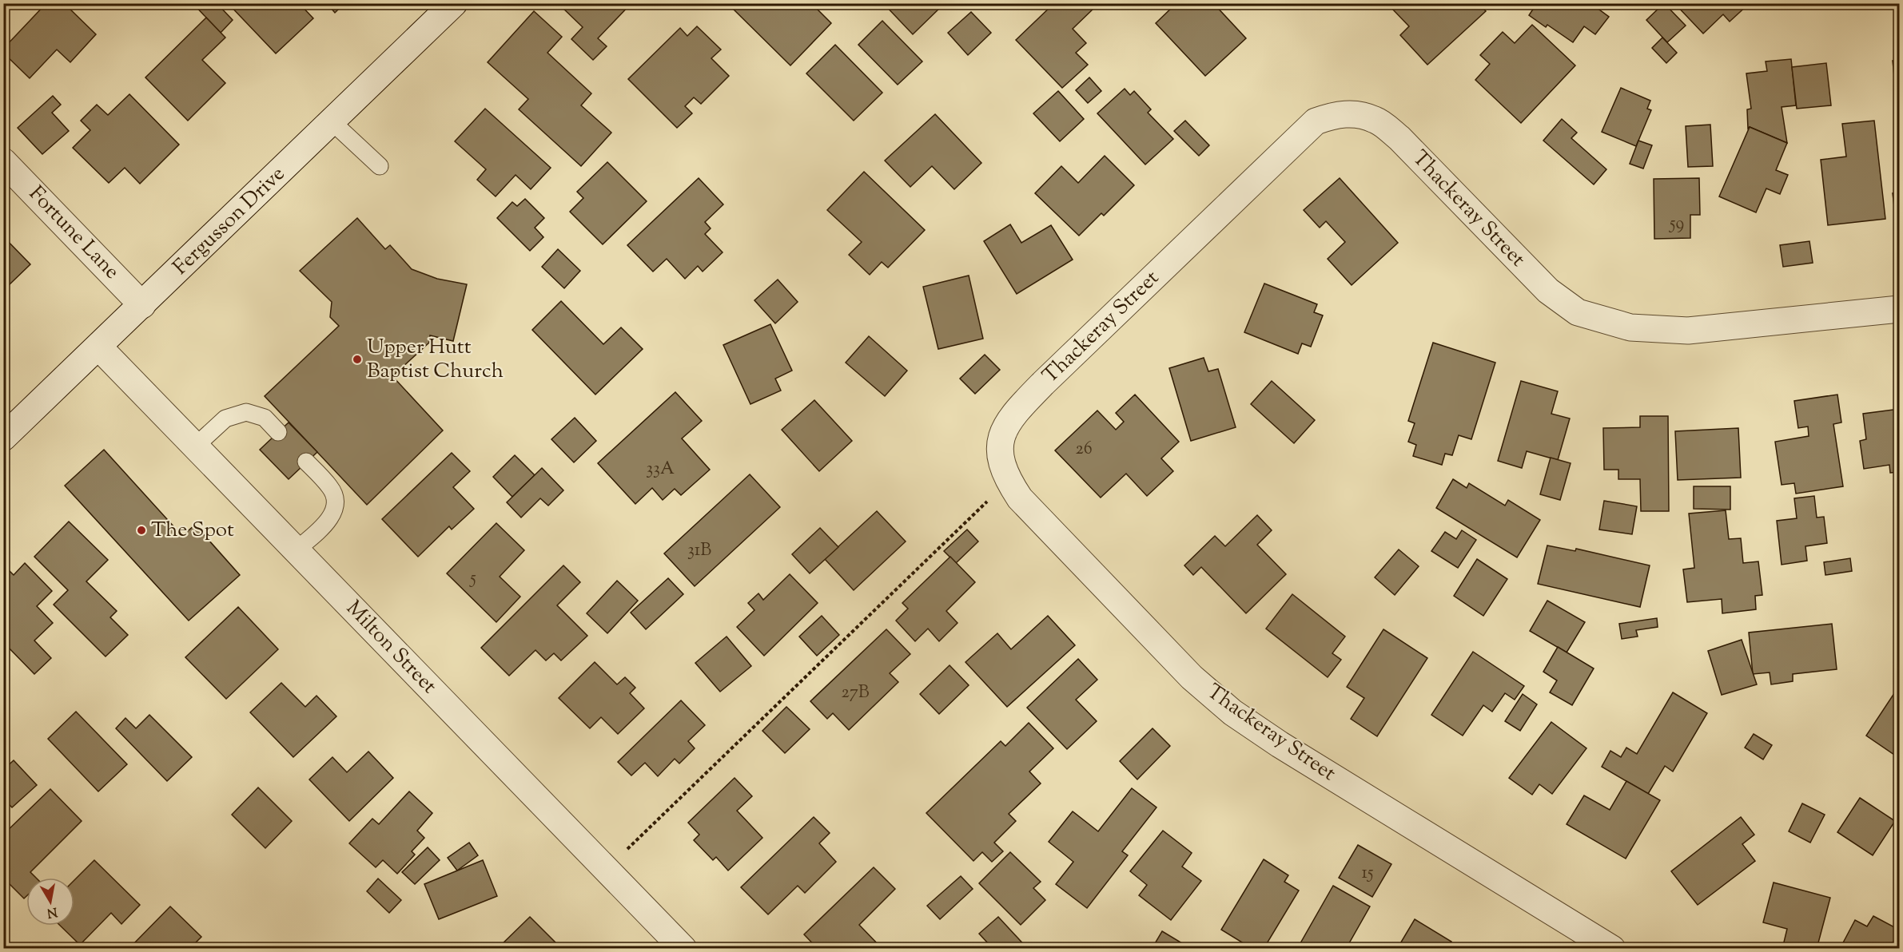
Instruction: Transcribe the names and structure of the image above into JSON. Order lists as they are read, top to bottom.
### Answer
{
  "streets": {
    "street": [
      "Thackeray Street",
      "Fergusson Drive",
      "Fortune Lane",
      "Milton Street"
    ]
  },
  "crossings": [
    ["Fergusson Drive", "Fortune Lane"],
    ["Fergusson Drive", "Milton Street"]
  ],
  "places": ["Upper Hutt Baptist Church", "The Spot"],
  "house_numbers": [
    "59",
    "26",
    "33A",
    "31B",
    "5",
    "27B",
    "15"
  ],
  "north": "bottom"
}
